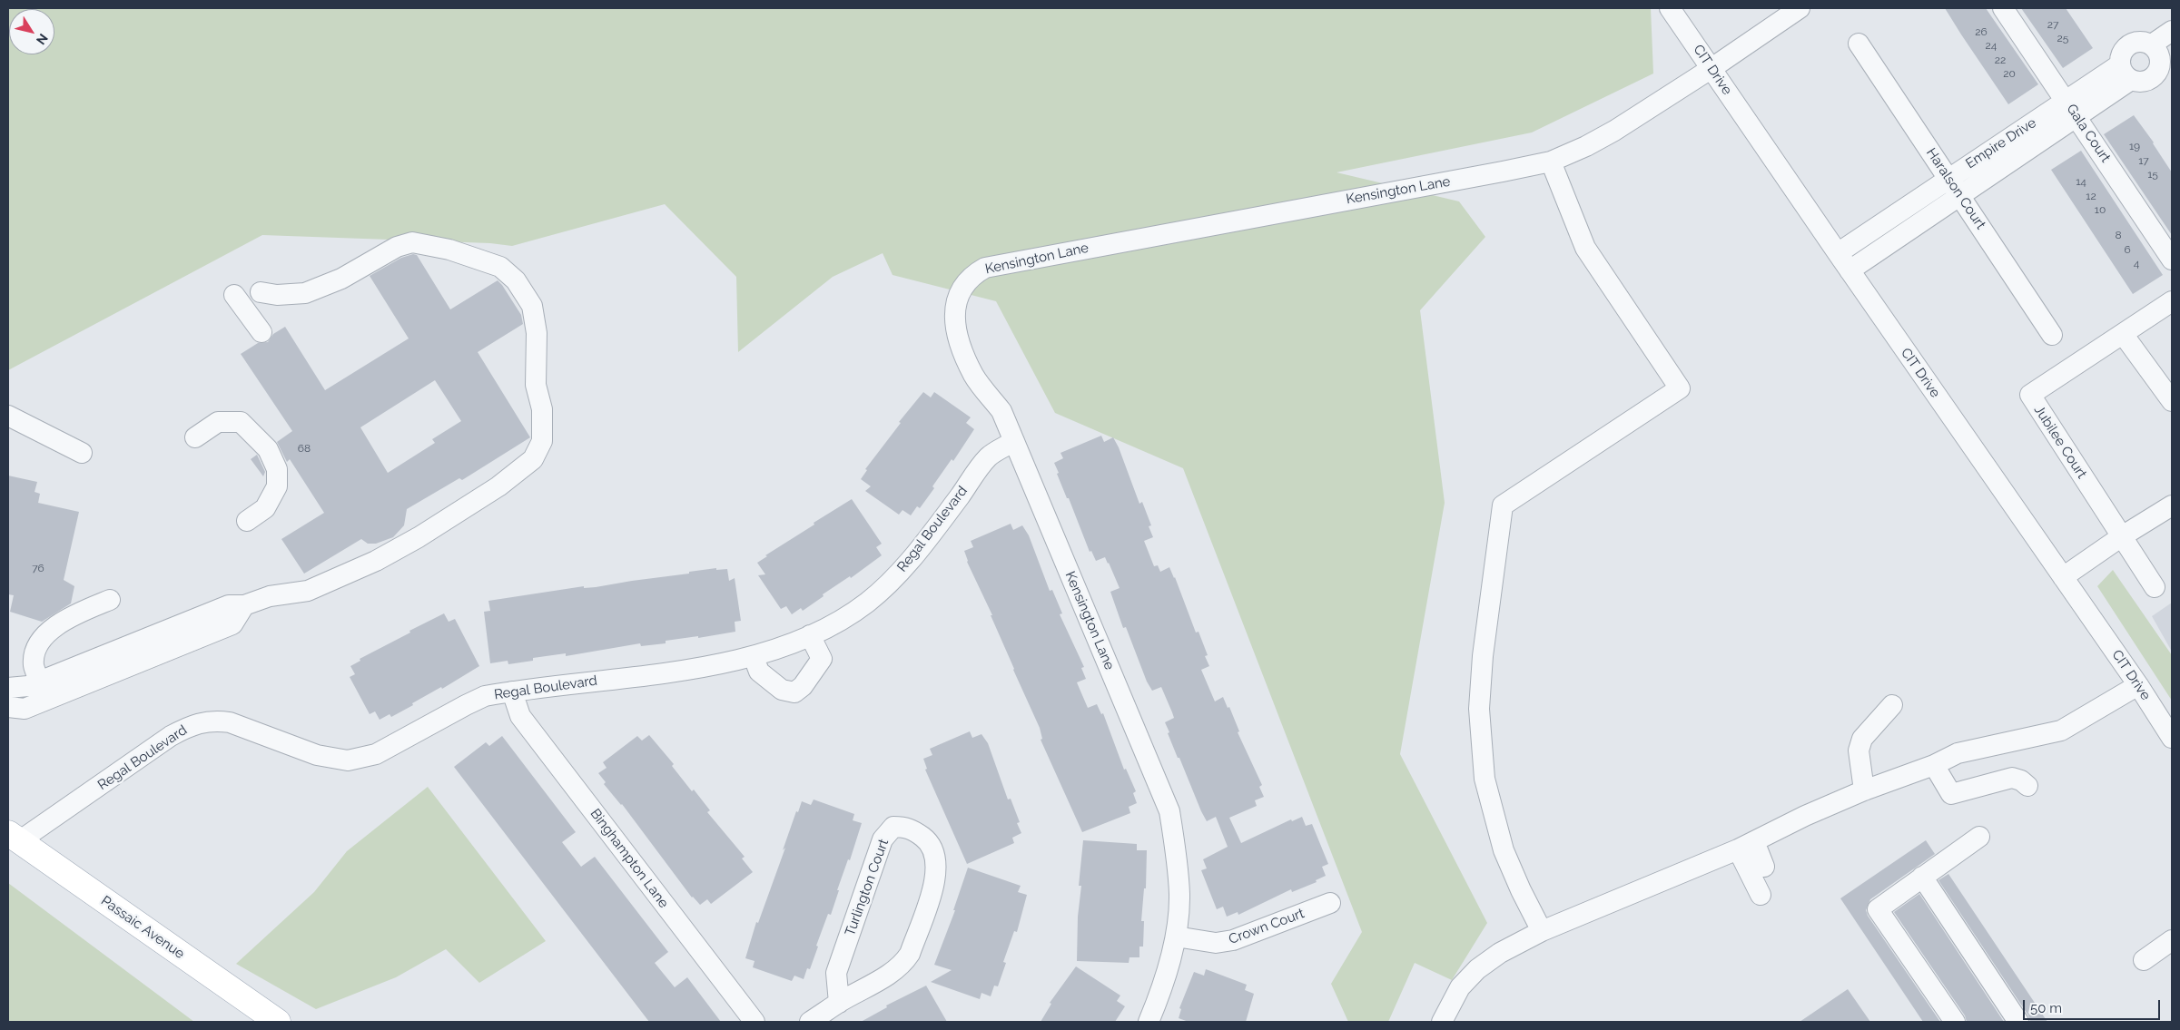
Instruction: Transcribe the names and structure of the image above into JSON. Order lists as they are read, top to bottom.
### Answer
{
  "streets": {
    "main road": ["Passaic Avenue"],
    "street": [
      "CIT Drive",
      "Gala Court",
      "Empire Drive",
      "Haralson Court",
      "Kensington Lane",
      "Jubilee Court",
      "Regal Boulevard",
      "Binghampton Lane",
      "Turlington Court",
      "Crown Court"
    ]
  },
  "crossings": [
    ["CIT Drive", "Empire Drive"],
    ["CIT Drive", "Kensington Lane"],
    ["Gala Court", "Empire Drive"],
    ["Empire Drive", "Haralson Court"],
    ["Kensington Lane", "Regal Boulevard"],
    ["Kensington Lane", "Crown Court"],
    ["Regal Boulevard", "Binghampton Lane"],
    ["Regal Boulevard", "Passaic Avenue"]
  ],
  "house_numbers": [
    "27",
    "26",
    "25",
    "24",
    "22",
    "20",
    "19",
    "17",
    "15",
    "14",
    "12",
    "10",
    "8",
    "6",
    "4",
    "68",
    "76"
  ],
  "scale_bar": "50 m",
  "north": "bottom right"
}
